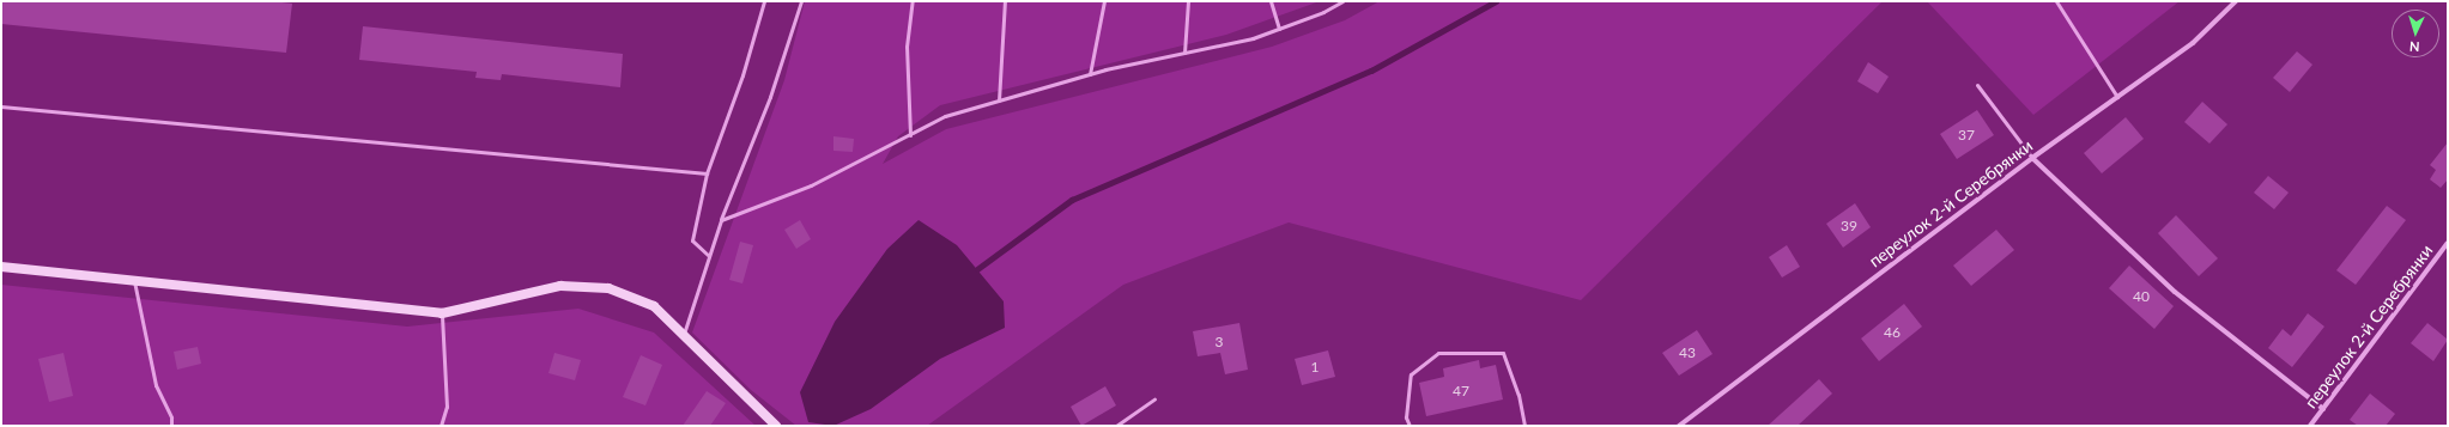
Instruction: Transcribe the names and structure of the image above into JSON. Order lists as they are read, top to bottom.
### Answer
{
  "streets": {
    "street": ["переулок 2-й Серебрянки"]
  },
  "house_numbers": [
    "37",
    "39",
    "40",
    "46",
    "3",
    "43",
    "1",
    "47"
  ],
  "north": "bottom"
}
